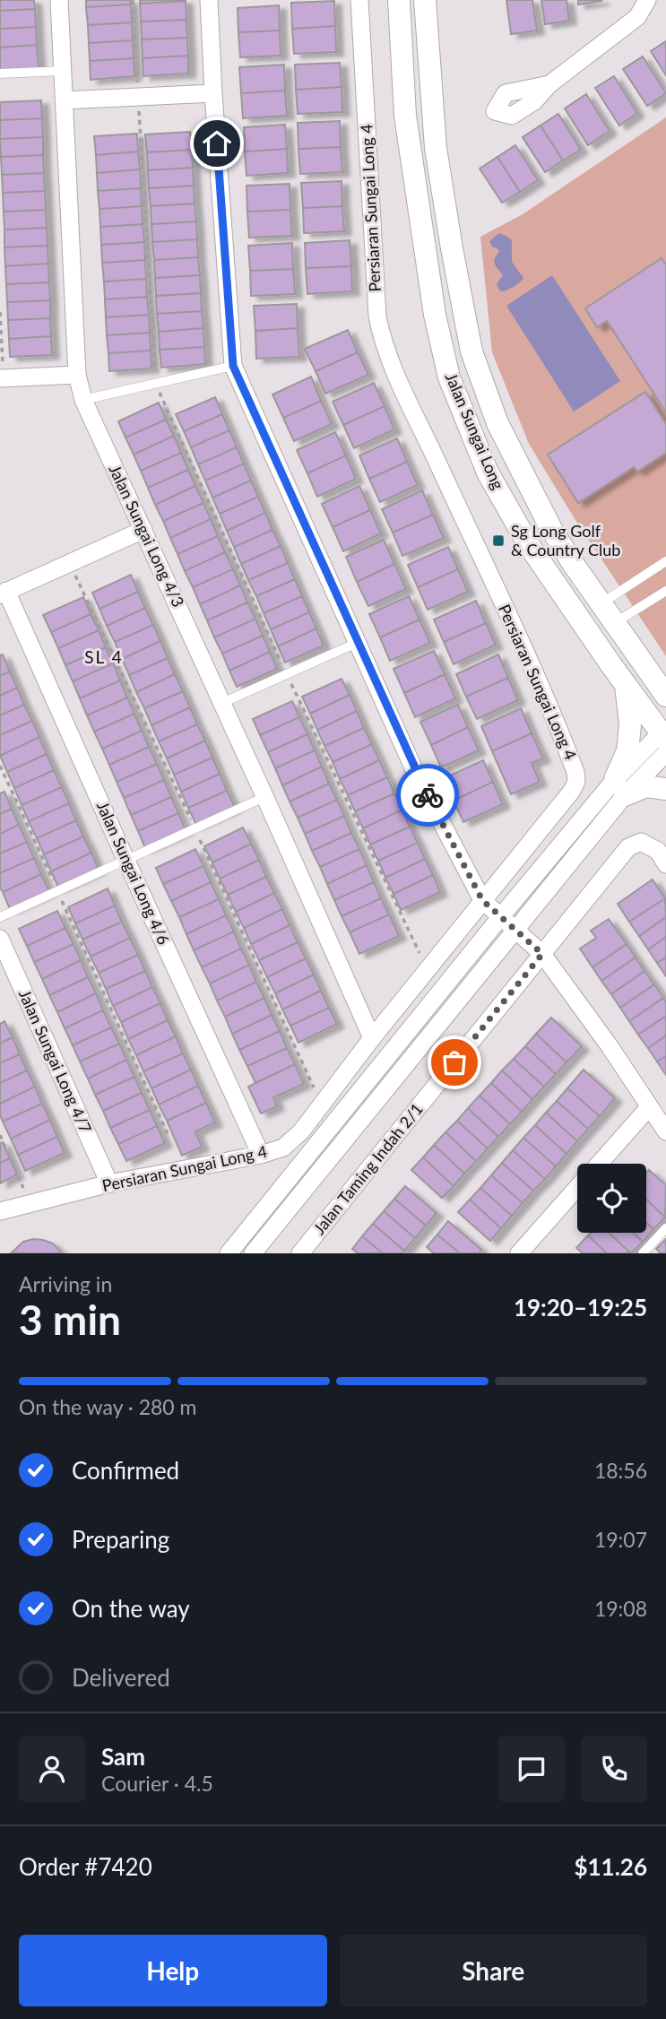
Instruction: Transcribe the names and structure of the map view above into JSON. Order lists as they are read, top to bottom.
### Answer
{
  "streets": {
    "street": [
      "Persiaran Sungai Long 4",
      "Jalan Sungai Long",
      "Jalan Sungai Long 4/3",
      "Jalan Sungai Long 4/6",
      "Jalan Sungai Long 4/7",
      "Jalan Taming Indah 2/1"
    ]
  },
  "crossings": [
    ["Persiaran Sungai Long 4", "Jalan Sungai Long 4/3"],
    ["Persiaran Sungai Long 4", "Jalan Sungai Long 4/6"],
    ["Persiaran Sungai Long 4", "Jalan Sungai Long 4/7"]
  ],
  "districts": ["SL 4"],
  "places": {
    "transit": ["Sg Long Golf & Country Club"]
  },
  "page": {
    "heading": ["3 min", "Arriving in", "19:20–19:25"],
    "panel": [
      "Sam",
      "Courier · 4.5",
      "Order #7420",
      "$11.26"
    ],
    "bar": "On the way · 280 m",
    "list": [
      ["Confirmed", "18:56"],
      ["Preparing", "19:07"],
      ["On the way", "19:08"],
      "Delivered"
    ],
    "buttons": ["Help", "Share"]
  }
}
